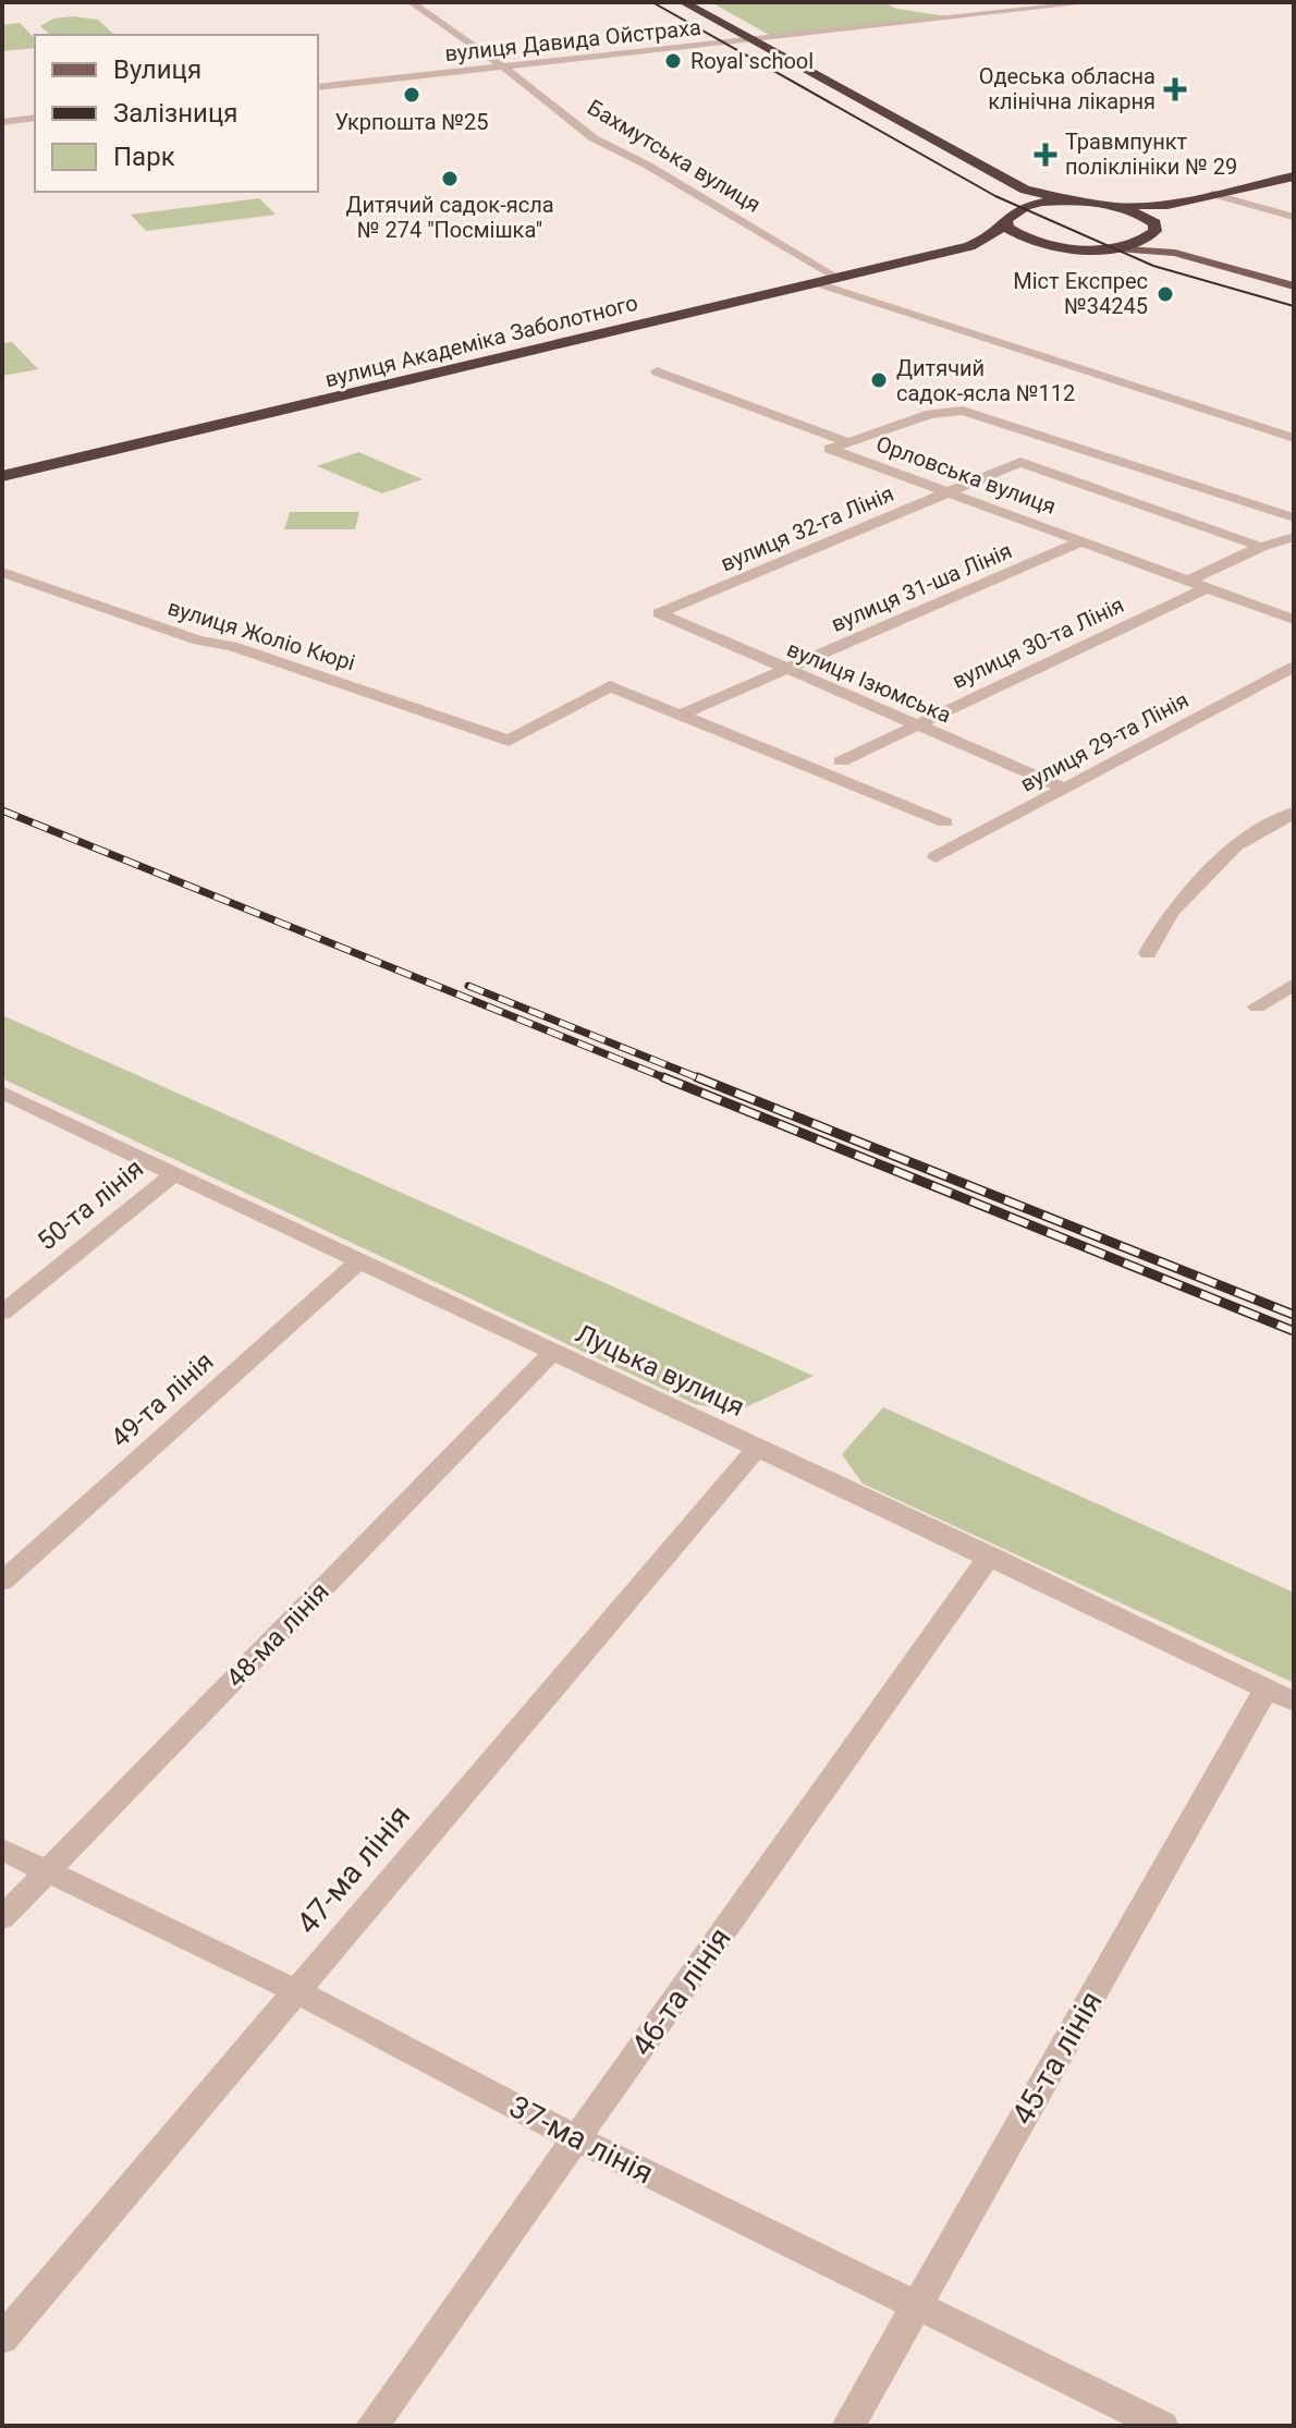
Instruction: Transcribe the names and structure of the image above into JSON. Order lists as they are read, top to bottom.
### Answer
{
  "streets": {
    "highway": ["вулиця Академіка Заболотного"],
    "street": [
      "вулиця Давида Ойстраха",
      "Бахмутська вулиця",
      "Орловська вулиця",
      "вулиця 32-га Лінія",
      "вулиця 31-ша Лінія",
      "вулиця Жоліо Кюрі",
      "вулиця 30-та Лінія",
      "вулиця Ізюмська",
      "вулиця 29-та Лінія",
      "50-та лінія",
      "Луцька вулиця",
      "49-та лінія",
      "48-ма лінія",
      "47-ма лінія",
      "46-та лінія",
      "45-та лінія",
      "37-ма лінія"
    ]
  },
  "crossings": [
    ["вулиця Давида Ойстраха", "Бахмутська вулиця"],
    ["Бахмутська вулиця", "вулиця Академіка Заболотного"],
    ["Орловська вулиця", "вулиця 32-га Лінія"],
    ["Орловська вулиця", "вулиця 31-ша Лінія"],
    ["Орловська вулиця", "вулиця 30-та Лінія"],
    ["вулиця 32-га Лінія", "вулиця Ізюмська"],
    ["вулиця 31-ша Лінія", "вулиця Жоліо Кюрі"],
    ["вулиця 31-ша Лінія", "вулиця Ізюмська"],
    ["вулиця 30-та Лінія", "вулиця Ізюмська"],
    ["вулиця Ізюмська", "вулиця 29-та Лінія"],
    ["50-та лінія", "Луцька вулиця"],
    ["Луцька вулиця", "49-та лінія"],
    ["Луцька вулиця", "48-ма лінія"],
    ["Луцька вулиця", "47-ма лінія"],
    ["Луцька вулиця", "46-та лінія"],
    ["Луцька вулиця", "45-та лінія"],
    ["48-ма лінія", "37-ма лінія"],
    ["47-ма лінія", "37-ма лінія"],
    ["46-та лінія", "37-ма лінія"],
    ["45-та лінія", "37-ма лінія"]
  ],
  "places": {
    "other": [
      "Royal school",
      "Укрпошта №25",
      "Дитячий садок-ясла № 274 \"Посмішка\"",
      "Міст Експрес №34245",
      "Дитячий садок-ясла №112"
    ],
    "health": ["Одеська обласна клінічна лікарня", "Травмпункт поліклініки № 29"]
  },
  "legend": ["Вулиця", "Залізниця", "Парк"]
}
